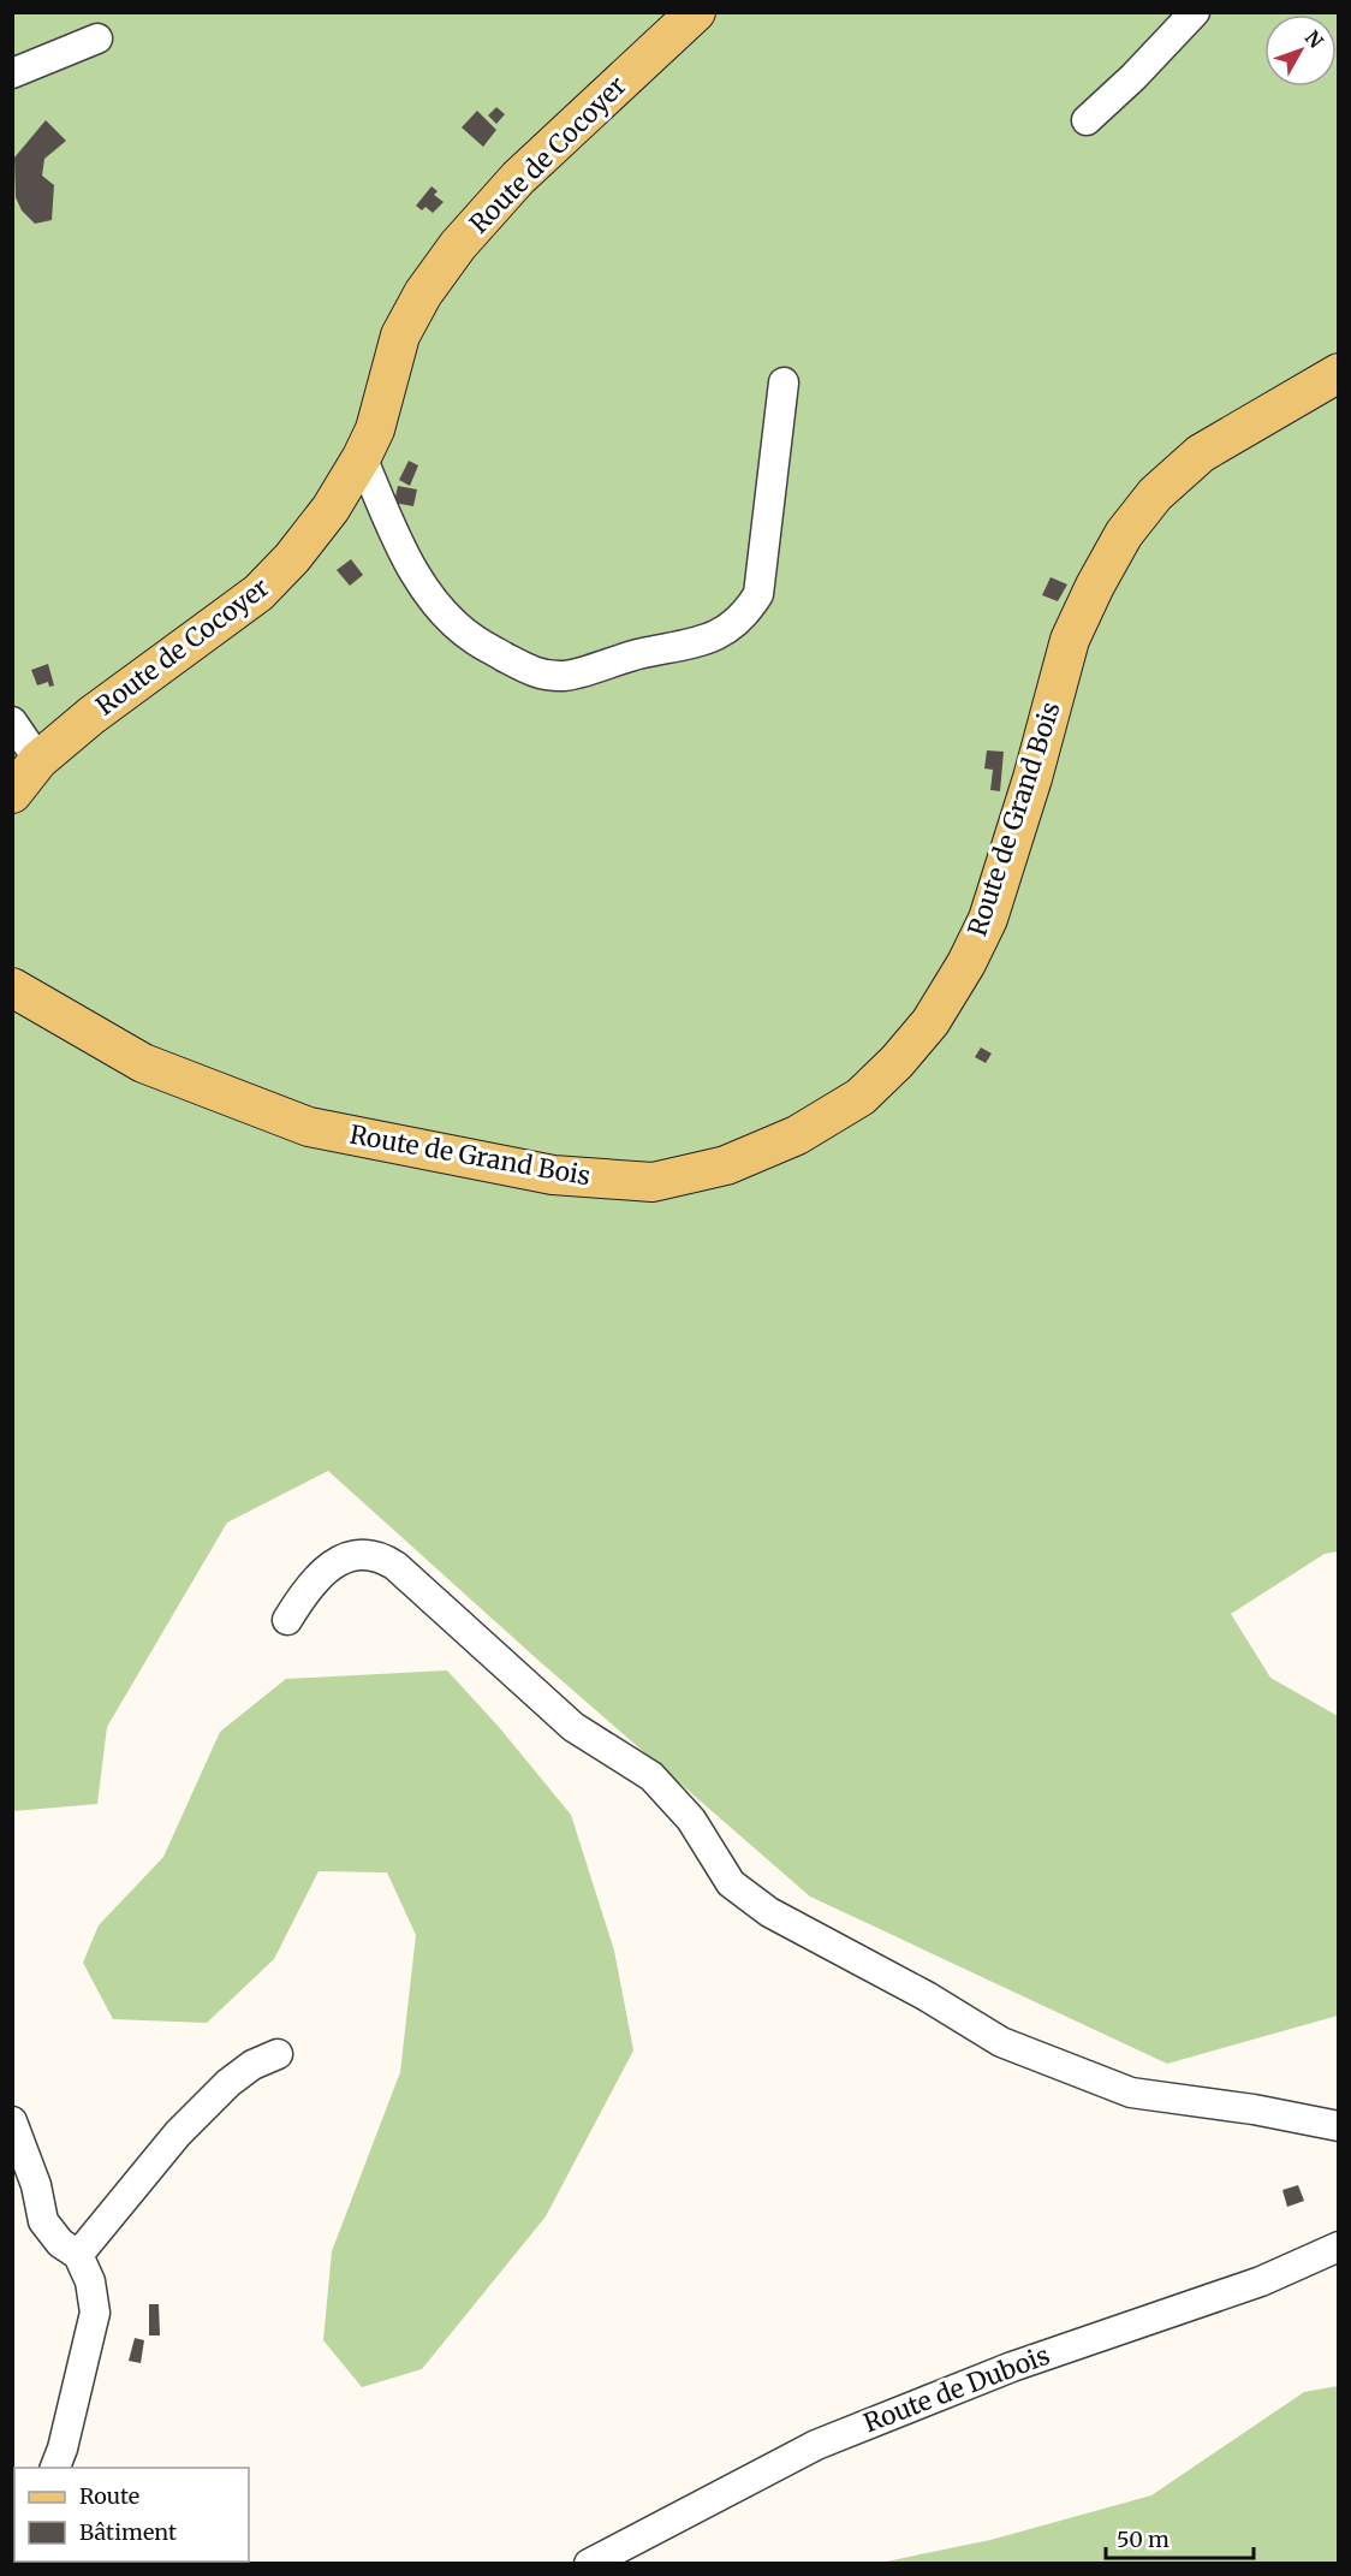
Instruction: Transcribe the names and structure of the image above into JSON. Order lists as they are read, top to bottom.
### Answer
{
  "streets": {
    "main road": ["Route de Cocoyer", "Route de Grand Bois"],
    "street": ["Route de Dubois"]
  },
  "legend": ["Route", "Bâtiment"],
  "scale_bar": "50 m",
  "north": "top right"
}
